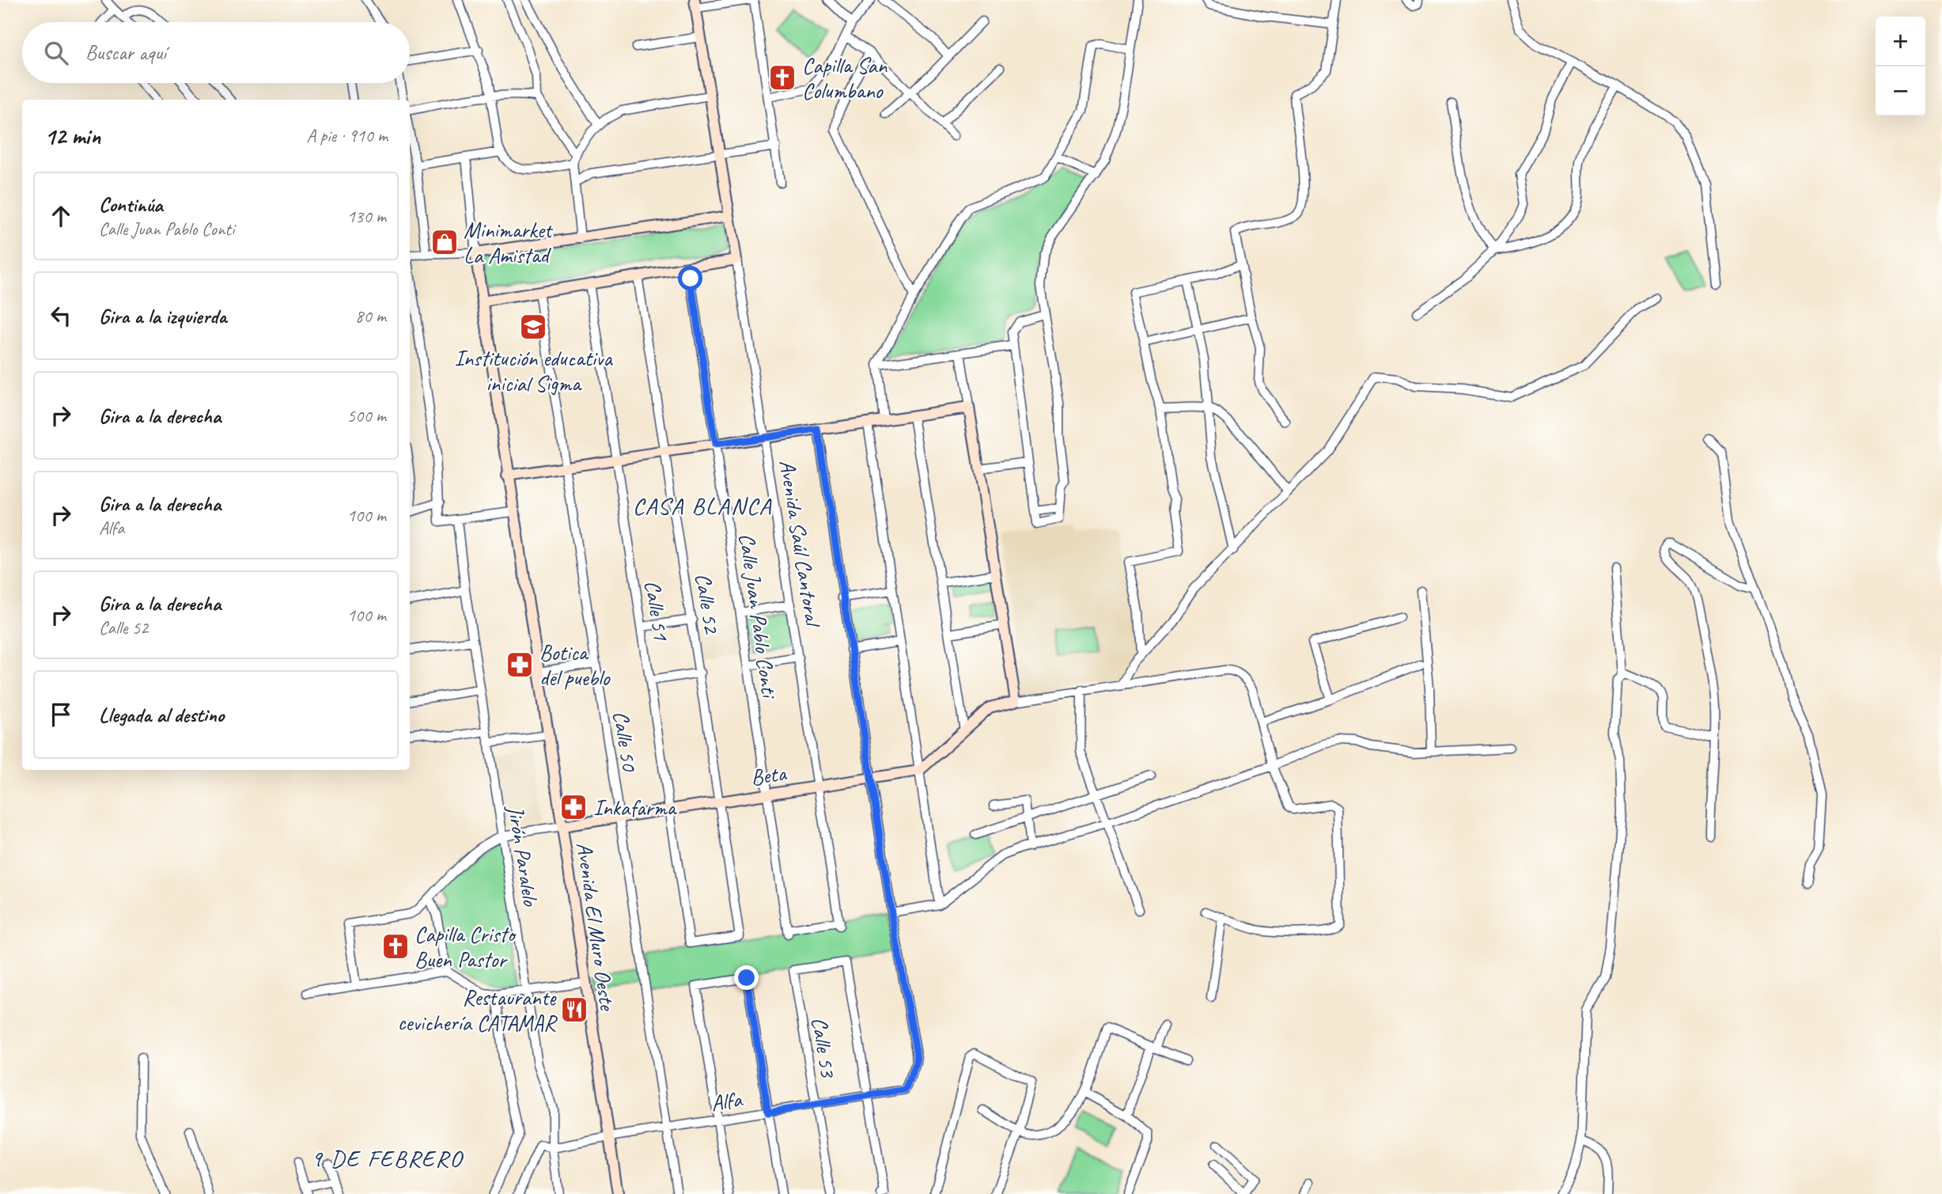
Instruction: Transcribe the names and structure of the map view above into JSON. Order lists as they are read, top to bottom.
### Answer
{
  "streets": {
    "street": [
      "Avenida Saúl Cantoral",
      "Calle 52",
      "Calle 51",
      "Calle Juan Pablo Conti",
      "Calle 50",
      "Beta",
      "Jirón Paralelo",
      "Avenida El Muro Oeste",
      "Calle 53",
      "Alfa"
    ]
  },
  "crossings": [
    ["Avenida Saúl Cantoral", "Calle Juan Pablo Conti"],
    ["Avenida Saúl Cantoral", "Beta"],
    ["Calle 52", "Calle 51"],
    ["Calle 52", "Beta"],
    ["Calle 51", "Beta"],
    ["Calle Juan Pablo Conti", "Beta"],
    ["Calle 50", "Beta"],
    ["Calle 50", "Alfa"],
    ["Beta", "Jirón Paralelo"],
    ["Beta", "Avenida El Muro Oeste"],
    ["Jirón Paralelo", "Alfa"],
    ["Avenida El Muro Oeste", "Alfa"],
    ["Calle 53", "Alfa"]
  ],
  "districts": ["CASA BLANCA", "9 DE FEBRERO"],
  "places": {
    "church": ["Capilla San Columbano", "Capilla Cristo Buen Pastor"],
    "shop": ["Minimarket La Amistad"],
    "school or university": ["Institución educativa inicial Sigma"],
    "pharmacy": ["Botica del pueblo", "Inkafarma"],
    "restaurant": ["Restaurante cevichería CATAMAR"]
  },
  "page": {
    "map_buttons": ["+", "−"],
    "search": "Buscar aquí",
    "heading": ["12 min", "A pie · 910 m"],
    "list": [
      ["Continúa", "Calle Juan Pablo Conti", "130 m"],
      ["Gira a la izquierda", "80 m"],
      ["Gira a la derecha", "500 m"],
      ["Gira a la derecha", "Alfa", "100 m"],
      ["Gira a la derecha", "Calle 52", "100 m"],
      "Llegada al destino"
    ]
  }
}
